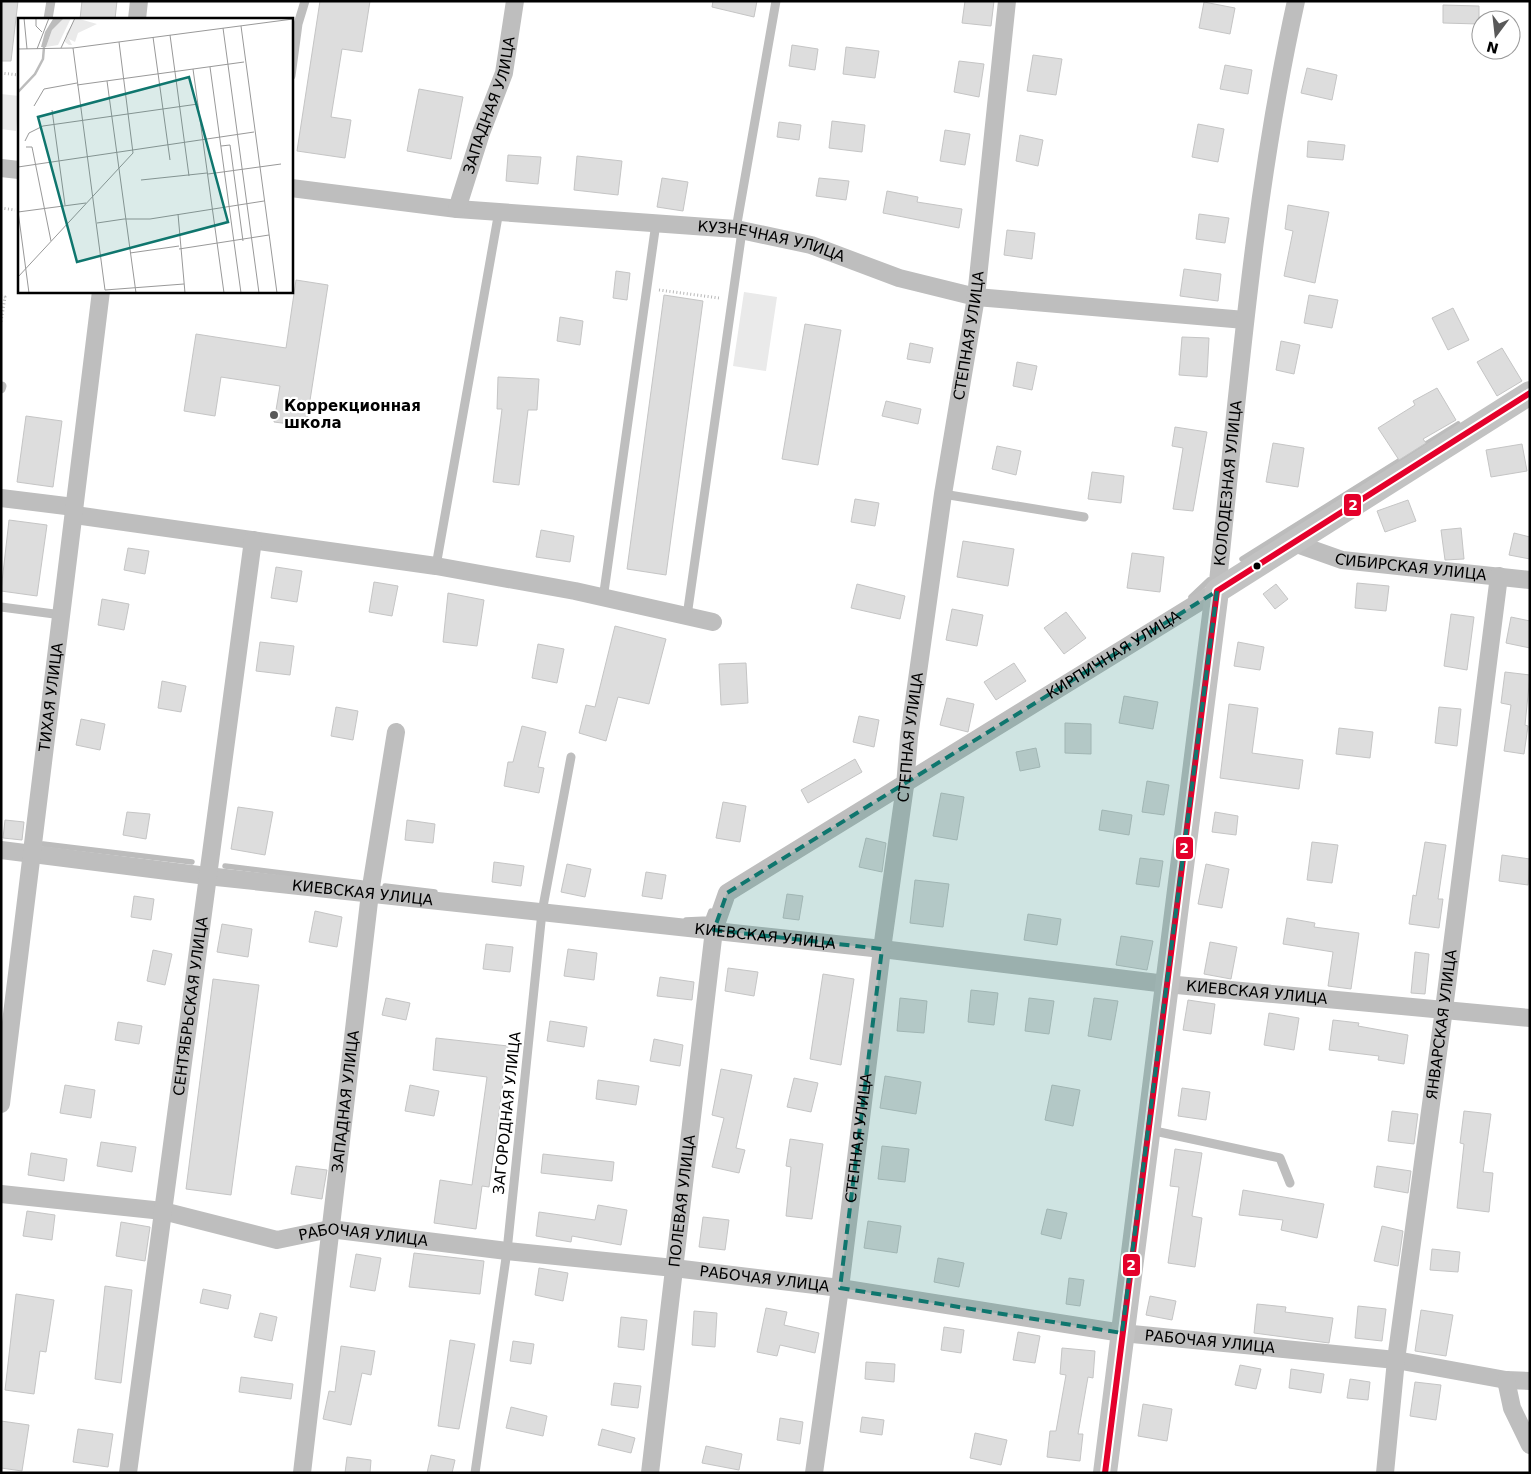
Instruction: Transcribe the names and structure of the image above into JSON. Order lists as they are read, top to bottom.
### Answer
{
  "streets": {
    "street": [
      "ЗАПАДНАЯ УЛИЦА",
      "КУЗНЕЧНАЯ УЛИЦА",
      "СТЕПНАЯ УЛИЦА",
      "КОЛОДЕЗНАЯ УЛИЦА",
      "СИБИРСКАЯ УЛИЦА",
      "КИРПИЧНАЯ УЛИЦА",
      "ТИХАЯ УЛИЦА",
      "КИЕВСКАЯ УЛИЦА",
      "СЕНТЯБРЬСКАЯ УЛИЦА",
      "ЯНВАРСКАЯ УЛИЦА",
      "ПОЛЕВАЯ УЛИЦА",
      "РАБОЧАЯ УЛИЦА"
    ],
    "lane": ["ЗАГОРОДНАЯ УЛИЦА"]
  },
  "crossings": [
    ["ЗАПАДНАЯ УЛИЦА", "КУЗНЕЧНАЯ УЛИЦА"],
    ["ЗАПАДНАЯ УЛИЦА", "КИЕВСКАЯ УЛИЦА"],
    ["ЗАПАДНАЯ УЛИЦА", "РАБОЧАЯ УЛИЦА"],
    ["КУЗНЕЧНАЯ УЛИЦА", "СТЕПНАЯ УЛИЦА"],
    ["КУЗНЕЧНАЯ УЛИЦА", "КОЛОДЕЗНАЯ УЛИЦА"],
    ["СТЕПНАЯ УЛИЦА", "КИРПИЧНАЯ УЛИЦА"],
    ["СТЕПНАЯ УЛИЦА", "КИЕВСКАЯ УЛИЦА"],
    ["СТЕПНАЯ УЛИЦА", "РАБОЧАЯ УЛИЦА"],
    ["КОЛОДЕЗНАЯ УЛИЦА", "КИРПИЧНАЯ УЛИЦА"],
    ["КОЛОДЕЗНАЯ УЛИЦА", "КИЕВСКАЯ УЛИЦА"],
    ["КОЛОДЕЗНАЯ УЛИЦА", "РАБОЧАЯ УЛИЦА"],
    ["СИБИРСКАЯ УЛИЦА", "КИРПИЧНАЯ УЛИЦА"],
    ["СИБИРСКАЯ УЛИЦА", "ЯНВАРСКАЯ УЛИЦА"],
    ["КИРПИЧНАЯ УЛИЦА", "КИЕВСКАЯ УЛИЦА"],
    ["КИРПИЧНАЯ УЛИЦА", "ПОЛЕВАЯ УЛИЦА"],
    ["ТИХАЯ УЛИЦА", "КИЕВСКАЯ УЛИЦА"],
    ["КИЕВСКАЯ УЛИЦА", "СЕНТЯБРЬСКАЯ УЛИЦА"],
    ["КИЕВСКАЯ УЛИЦА", "ЯНВАРСКАЯ УЛИЦА"],
    ["КИЕВСКАЯ УЛИЦА", "ЗАГОРОДНАЯ УЛИЦА"],
    ["КИЕВСКАЯ УЛИЦА", "ПОЛЕВАЯ УЛИЦА"],
    ["СЕНТЯБРЬСКАЯ УЛИЦА", "РАБОЧАЯ УЛИЦА"],
    ["ЯНВАРСКАЯ УЛИЦА", "РАБОЧАЯ УЛИЦА"],
    ["ЗАГОРОДНАЯ УЛИЦА", "РАБОЧАЯ УЛИЦА"],
    ["ПОЛЕВАЯ УЛИЦА", "РАБОЧАЯ УЛИЦА"]
  ],
  "places": ["Коррекционная школа"],
  "lines": ["transit line 2"],
  "north": "bottom"
}
